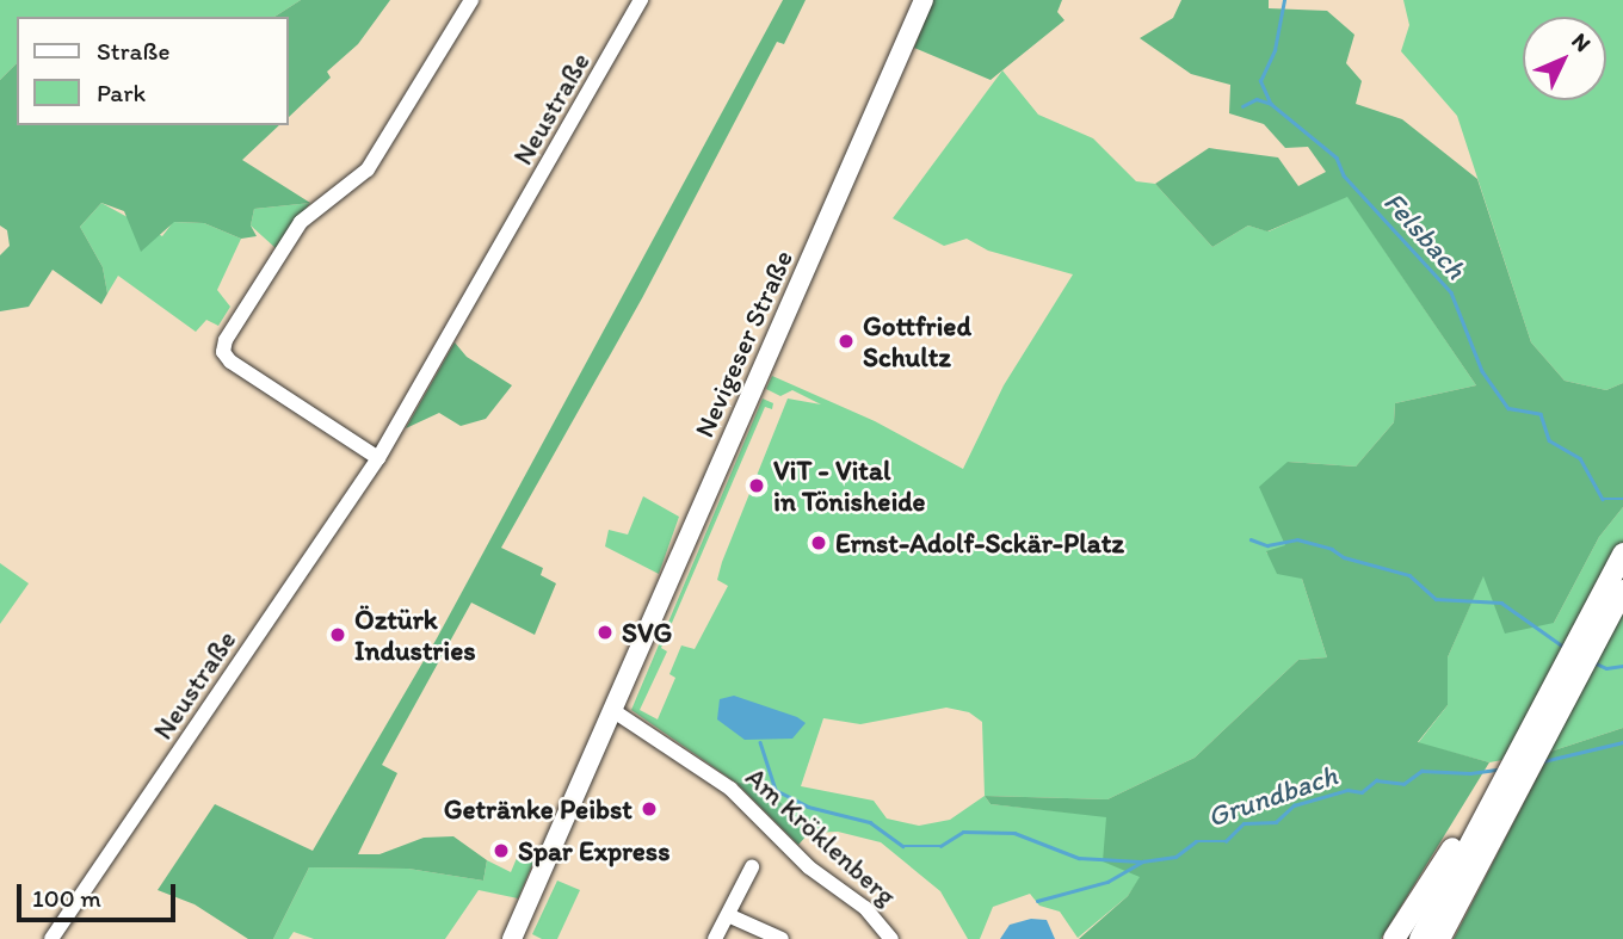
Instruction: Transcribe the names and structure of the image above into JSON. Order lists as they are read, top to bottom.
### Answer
{
  "streets": {
    "main road": ["Nevigeser Straße"],
    "street": ["Neustraße", "Am Kröklenberg"]
  },
  "crossings": [
    ["Nevigeser Straße", "Am Kröklenberg"]
  ],
  "water": ["Felsbach", "Grundbach"],
  "places": [
    "Gottfried Schultz",
    "ViT - Vital in Tönisheide",
    "Ernst-Adolf-Sckär-Platz",
    "SVG",
    "Öztürk Industries",
    "Getränke Peibst",
    "Spar Express"
  ],
  "legend": ["Straße", "Park"],
  "scale_bar": "100 m",
  "north": "top right"
}
